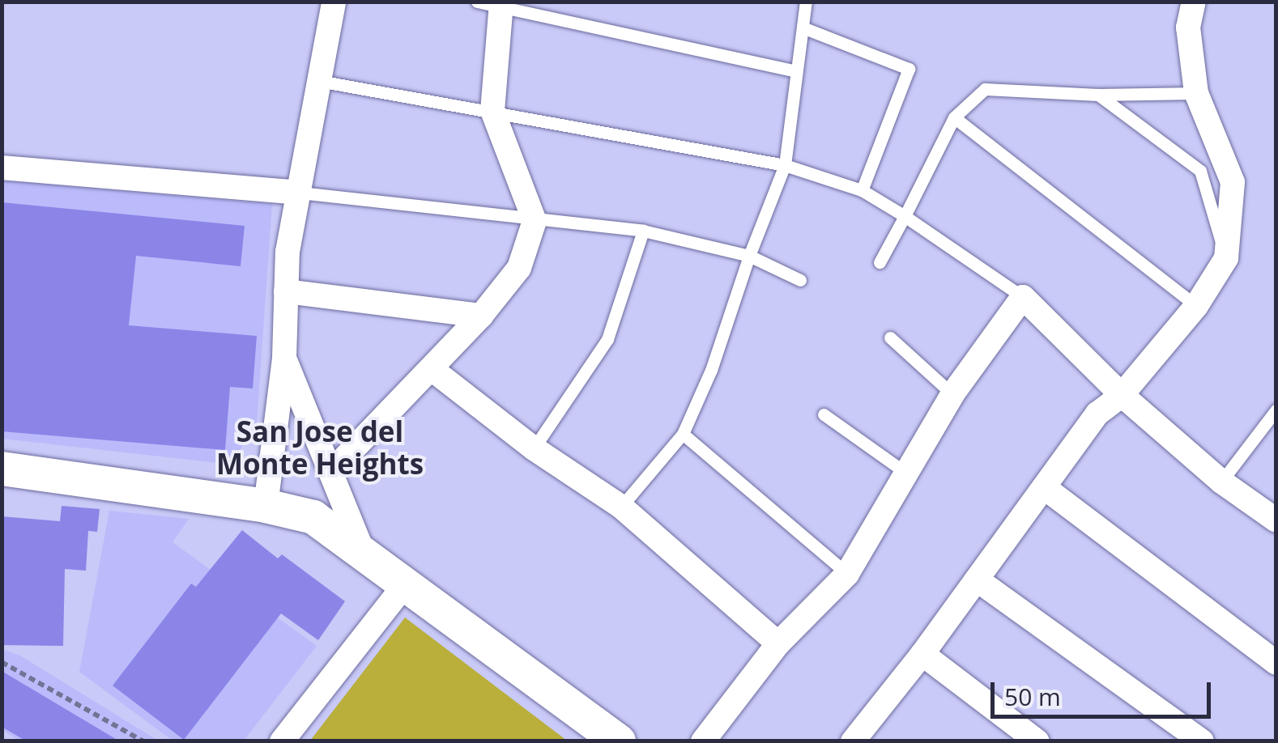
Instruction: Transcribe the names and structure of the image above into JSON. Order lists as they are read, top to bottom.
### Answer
{
  "districts": ["San Jose del Monte Heights"],
  "scale_bar": "50 m"
}
